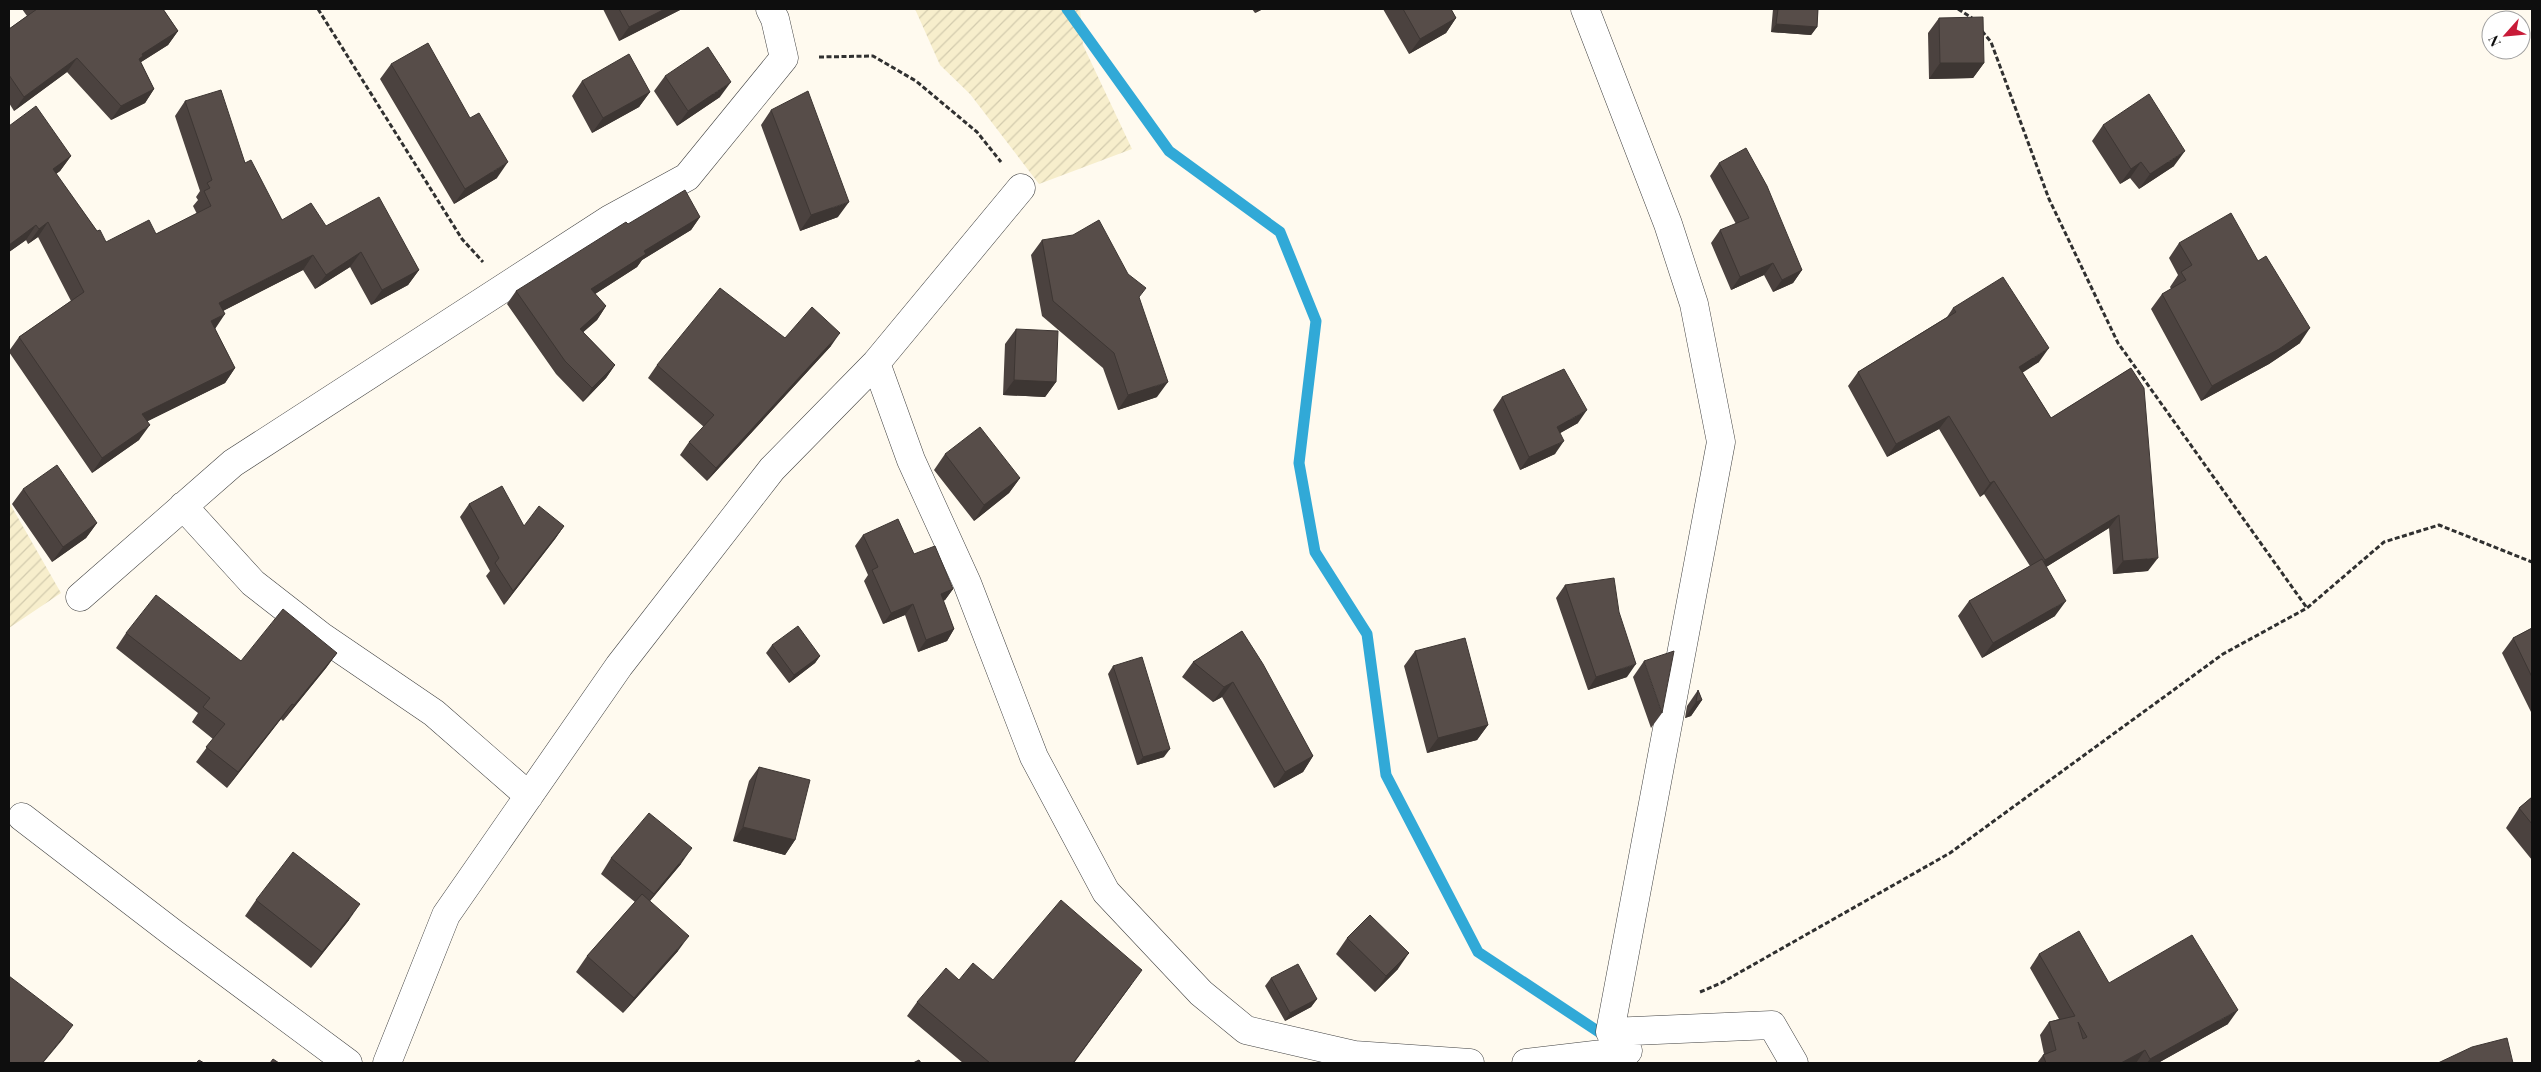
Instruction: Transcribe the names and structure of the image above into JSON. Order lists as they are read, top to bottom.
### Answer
{
  "north": "bottom left"
}
